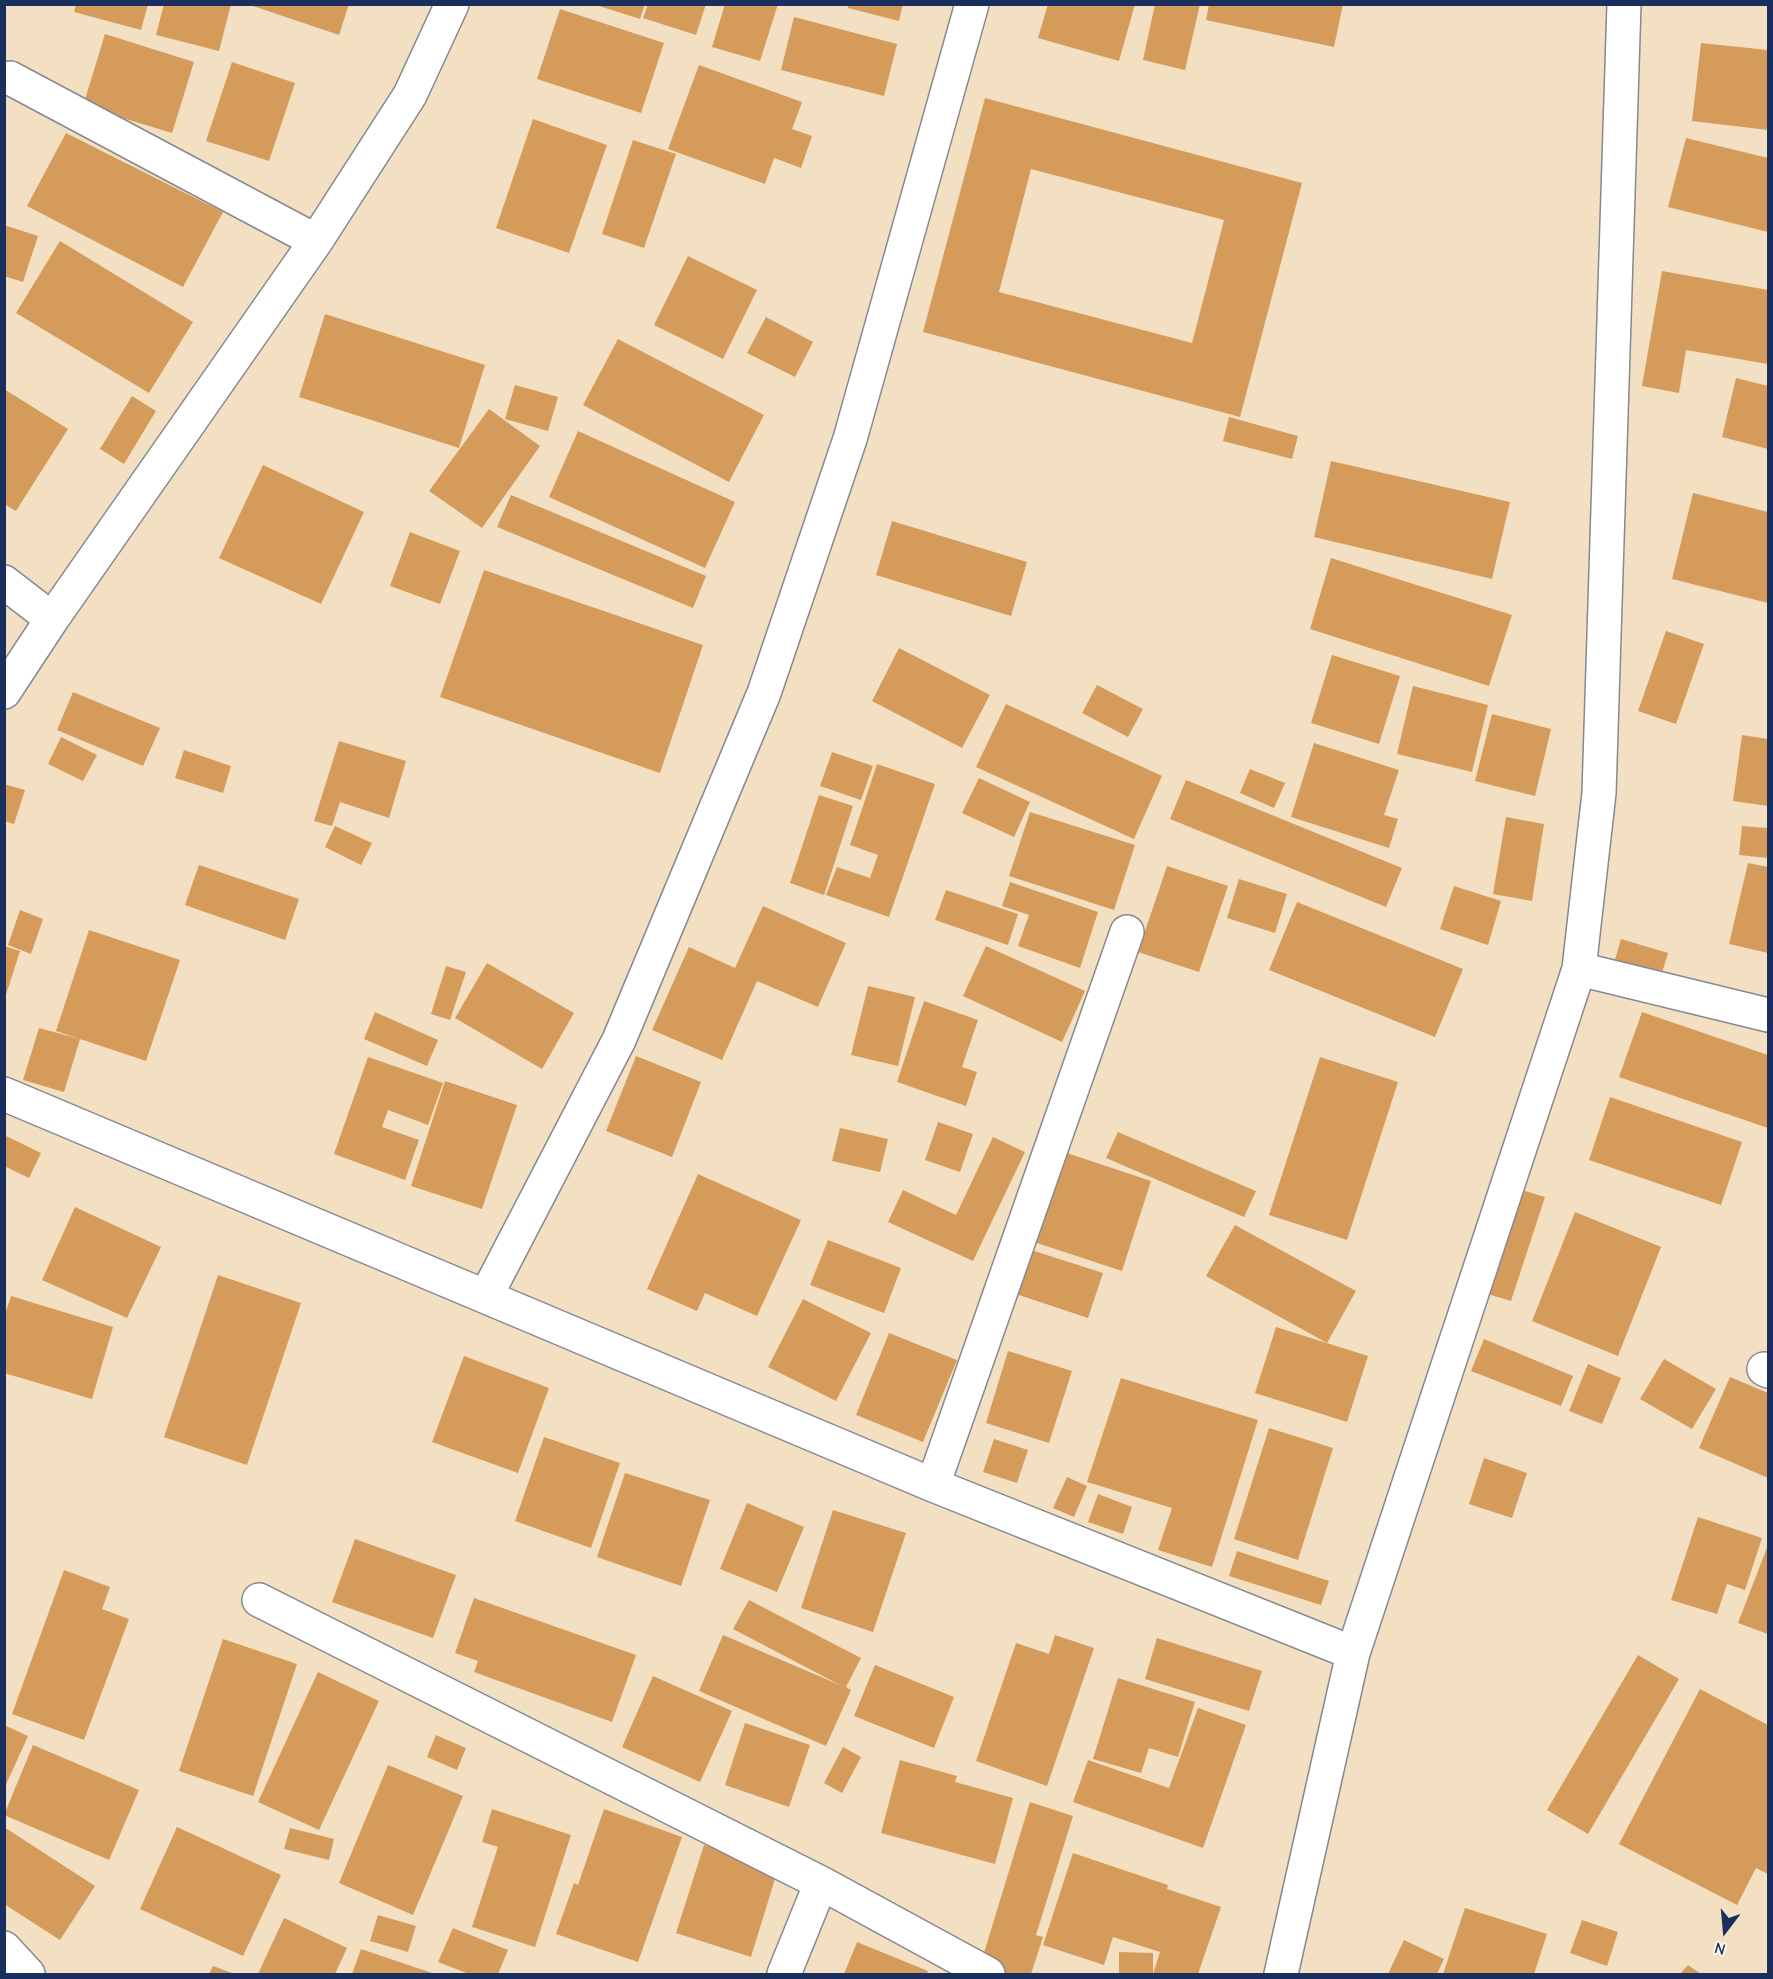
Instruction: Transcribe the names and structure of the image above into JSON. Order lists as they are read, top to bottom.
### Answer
{
  "north": "bottom"
}
